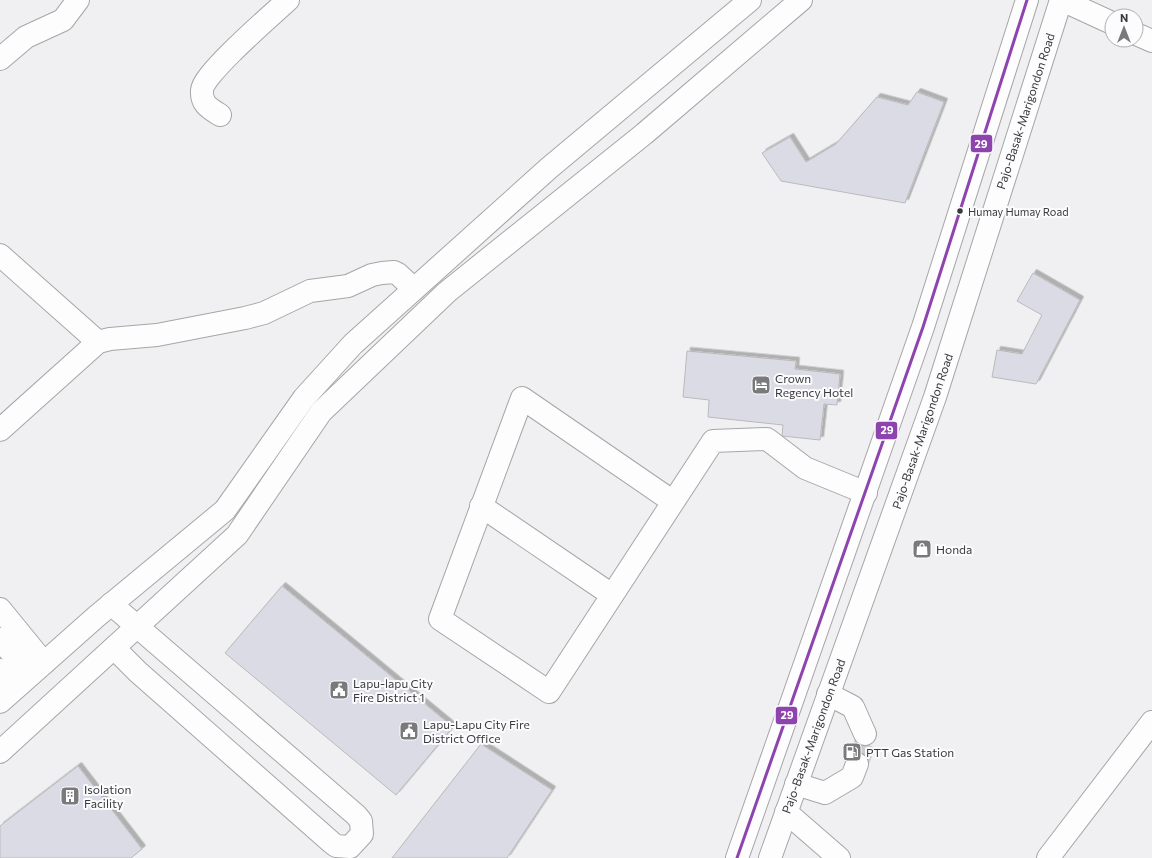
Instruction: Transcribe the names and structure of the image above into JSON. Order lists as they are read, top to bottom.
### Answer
{
  "streets": {
    "street": ["Pajo-Basak-Marigondon Road"]
  },
  "places": {
    "other": ["Humay Humay Road"],
    "hotel": ["Crown Regency Hotel"],
    "shop": ["Honda"],
    "public building": ["Lapu-lapu City Fire District 1", "Lapu-Lapu City Fire District Office"],
    "fuel station": ["PTT Gas Station"],
    "building": ["Isolation Facility"]
  },
  "lines": ["transit line 29"],
  "north": "top"
}
